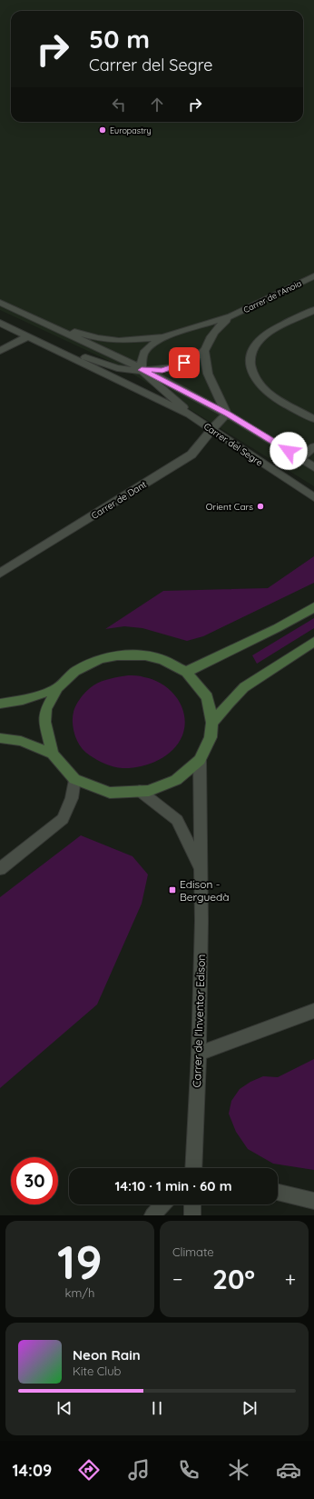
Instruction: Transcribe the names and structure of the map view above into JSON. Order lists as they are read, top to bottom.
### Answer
{
  "streets": {
    "street": [
      "Carrer de l'Anoia",
      "Carrer del Segre",
      "Carrer de Dant",
      "Carrer de l'Inventor Edison"
    ]
  },
  "crossings": [
    ["Carrer de l'Anoia", "Carrer del Segre"],
    ["Carrer del Segre", "Carrer de Dant"]
  ],
  "places": {
    "other": ["Europastry", "Orient Cars"],
    "transit": ["Edison - Berguedà"]
  },
  "page": {
    "turn": ["50 m", "Carrer del Segre"],
    "limit": "30",
    "trip": "14:10 · 1 min · 60 m",
    "tile": [
      ["19", "km/h"],
      "Climate"
    ],
    "heat": ["−", "20°", "+"],
    "song": ["Neon Rain", "Kite Club"],
    "tabs": "14:09"
  }
}
